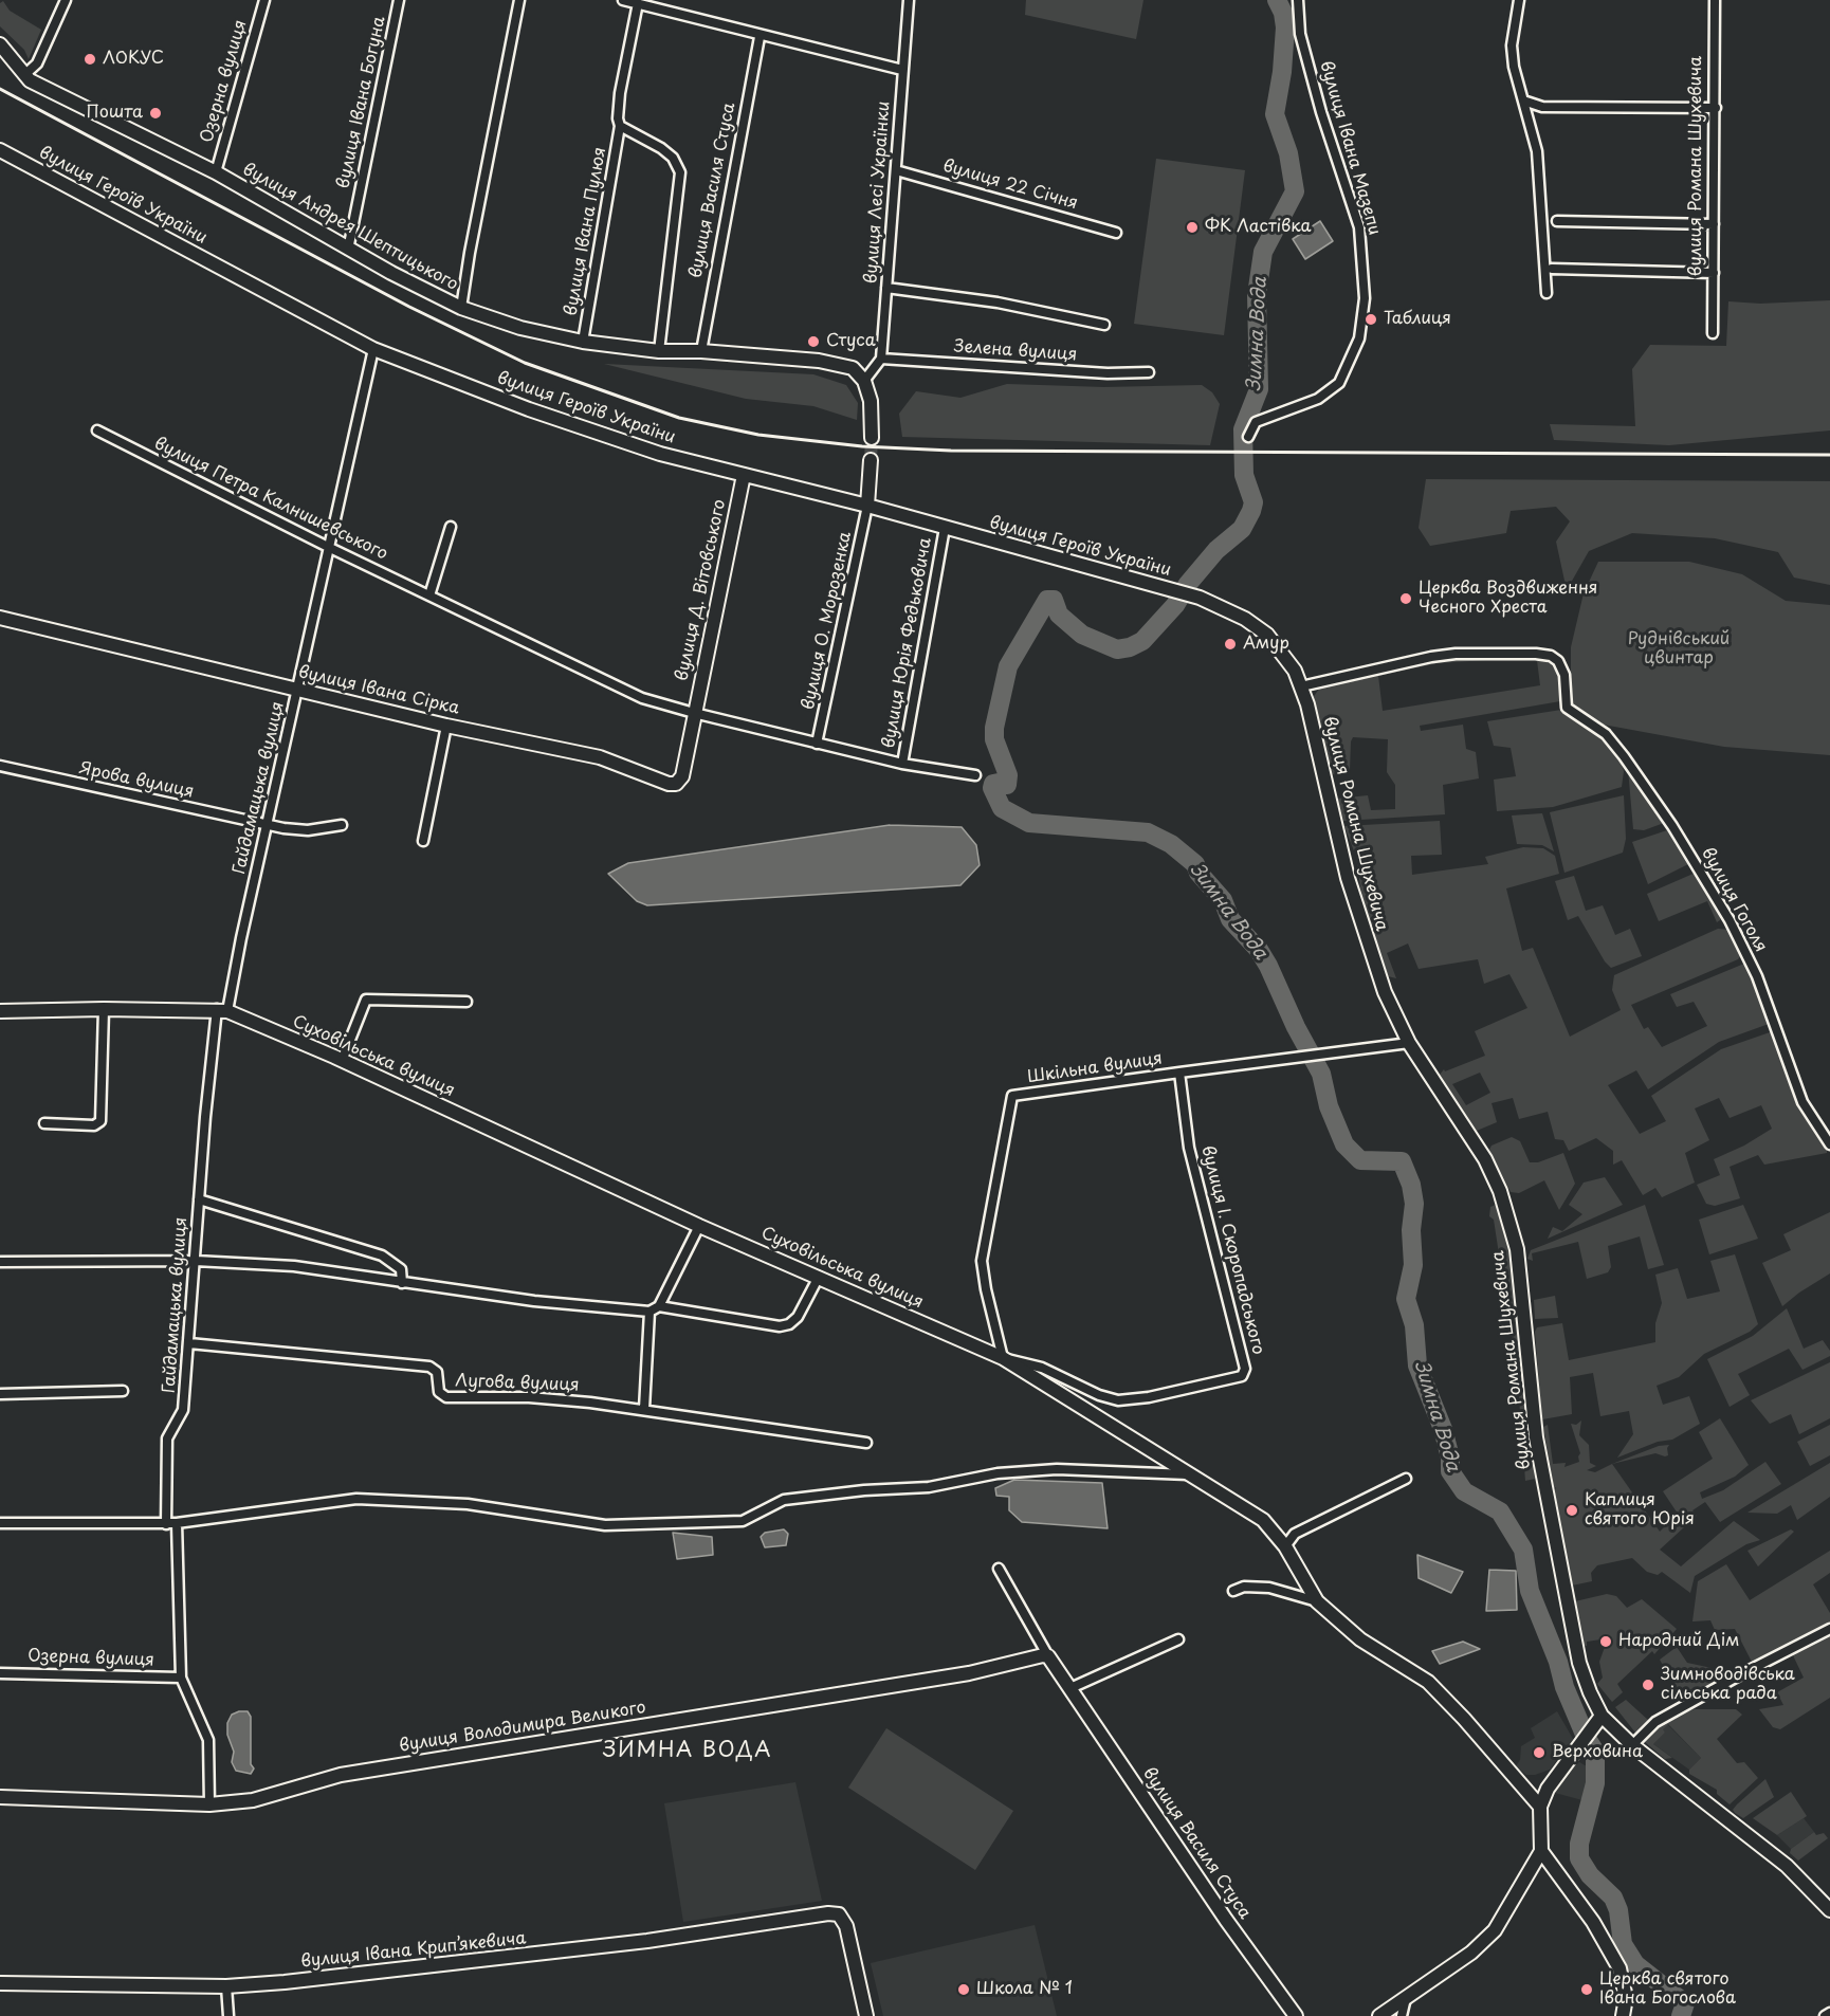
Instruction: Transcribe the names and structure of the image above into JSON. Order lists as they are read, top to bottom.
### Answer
{
  "streets": {
    "street": [
      "Озерна вулиця",
      "вулиця Івана Богуна",
      "вулиця Івана Мазепи",
      "вулиця Романа Шухевича",
      "вулиця 22 Січня",
      "вулиця Василя Стуса",
      "вулиця Лесі Українки",
      "вулиця Героїв України",
      "вулиця Андрея Шептицького",
      "вулиця Івана Пулюя",
      "Зелена вулиця",
      "вулиця Петра Калнишевського",
      "вулиця Д. Вітовського",
      "вулиця О. Морозенка",
      "вулиця Юрія Федьковича",
      "вулиця Івана Сірка",
      "Ярова вулиця",
      "Гайдамацька вулиця",
      "вулиця Гоголя",
      "Суховільська вулиця",
      "Шкільна вулиця",
      "вулиця І. Скоропадського",
      "Лугова вулиця",
      "вулиця Володимира Великого",
      "вулиця Івана Крипʼякевича"
    ]
  },
  "crossings": [
    ["Озерна вулиця", "вулиця Андрея Шептицького"],
    ["вулиця Івана Богуна", "вулиця Андрея Шептицького"],
    ["вулиця Романа Шухевича", "вулиця Героїв України"],
    ["вулиця Романа Шухевича", "вулиця Гоголя"],
    ["вулиця Романа Шухевича", "Шкільна вулиця"],
    ["вулиця 22 Січня", "вулиця Лесі Українки"],
    ["вулиця Василя Стуса", "вулиця Андрея Шептицького"],
    ["вулиця Василя Стуса", "вулиця Володимира Великого"],
    ["вулиця Лесі Українки", "Зелена вулиця"],
    ["вулиця Героїв України", "вулиця Д. Вітовського"],
    ["вулиця Героїв України", "вулиця О. Морозенка"],
    ["вулиця Героїв України", "вулиця Юрія Федьковича"],
    ["вулиця Героїв України", "Гайдамацька вулиця"],
    ["вулиця Андрея Шептицького", "вулиця Івана Пулюя"],
    ["вулиця Петра Калнишевського", "вулиця Д. Вітовського"],
    ["вулиця Петра Калнишевського", "вулиця О. Морозенка"],
    ["вулиця Петра Калнишевського", "вулиця Юрія Федьковича"],
    ["вулиця Петра Калнишевського", "вулиця Івана Сірка"],
    ["вулиця Петра Калнишевського", "Гайдамацька вулиця"],
    ["вулиця Д. Вітовського", "вулиця Івана Сірка"],
    ["вулиця Івана Сірка", "Гайдамацька вулиця"],
    ["Ярова вулиця", "Гайдамацька вулиця"],
    ["Гайдамацька вулиця", "Суховільська вулиця"],
    ["Гайдамацька вулиця", "Лугова вулиця"],
    ["Суховільська вулиця", "Шкільна вулиця"],
    ["Суховільська вулиця", "вулиця І. Скоропадського"],
    ["Шкільна вулиця", "вулиця І. Скоропадського"]
  ],
  "districts": ["ЗИМНА ВОДА"],
  "water": ["Зимна Вода"],
  "parks": ["Руднівський цвинтар"],
  "places": [
    "ЛОКУС",
    "Пошта",
    "ФК Ластівка",
    "Таблиця",
    "Стуса",
    "Церква Воздвиження Чесного Хреста",
    "Амур",
    "Каплиця святого Юрія",
    "Народний Дім",
    "Зимноводівська сільська рада",
    "Верховина",
    "Школа № 1",
    "Церква святого Івана Богослова"
  ]
}
